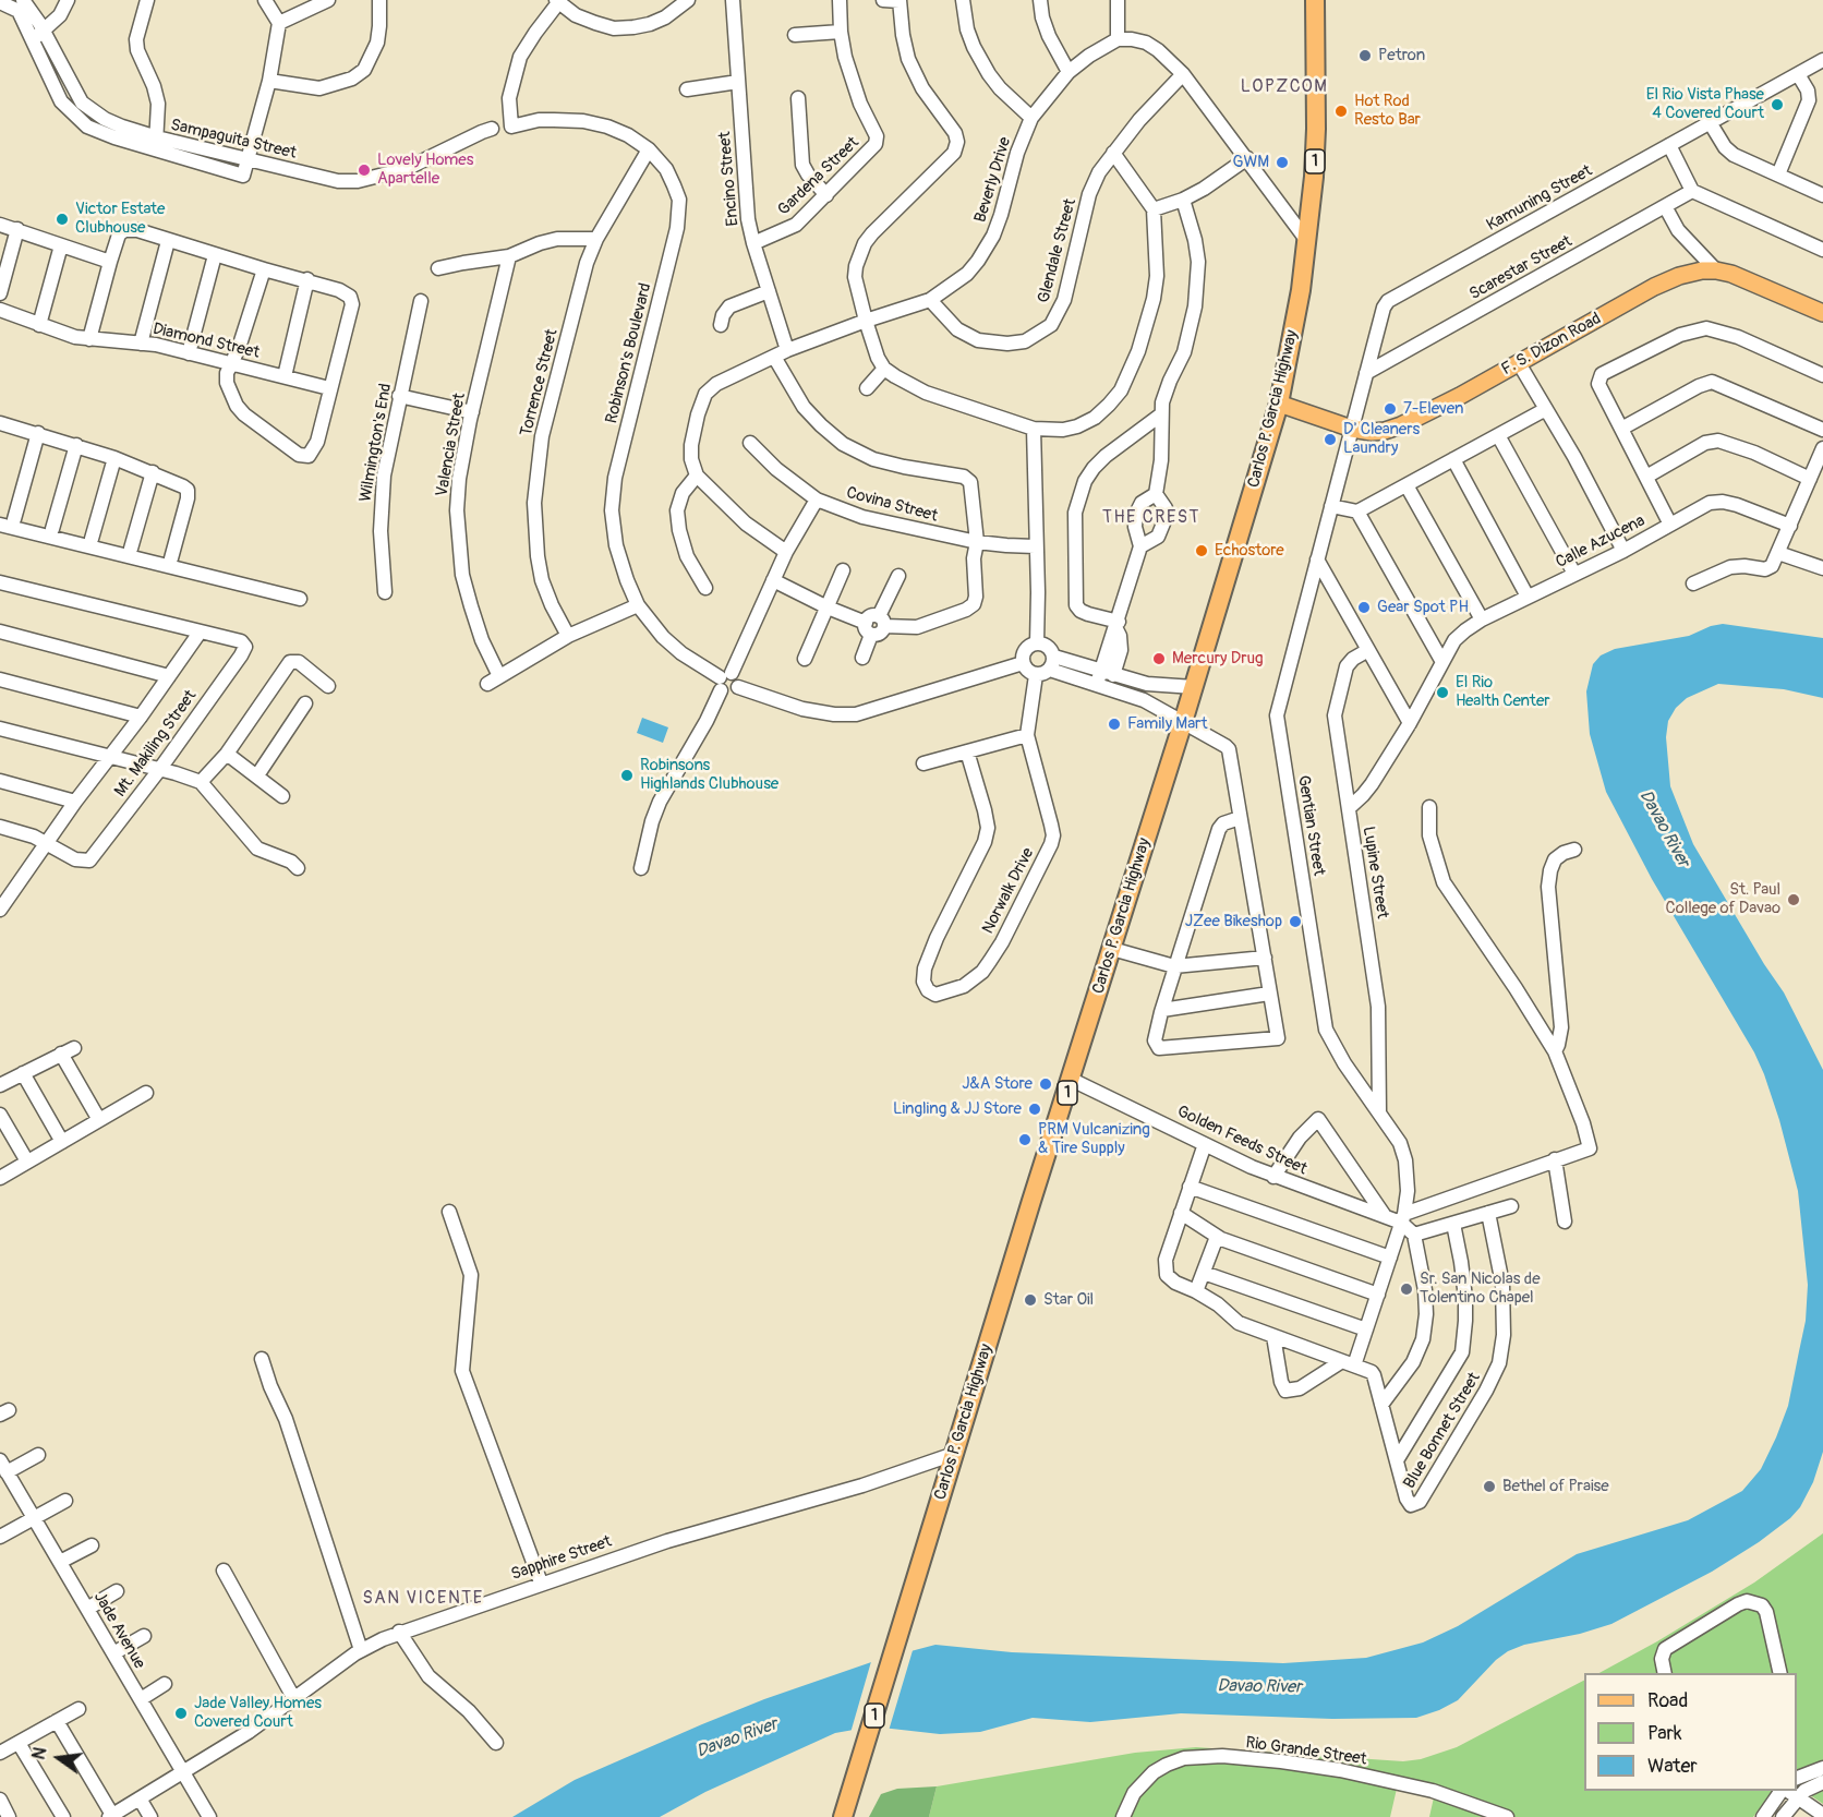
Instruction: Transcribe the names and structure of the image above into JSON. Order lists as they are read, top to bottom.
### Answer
{
  "streets": {
    "highway": ["1", "Carlos P. Garcia Highway"],
    "main road": ["F. S. Dizon Road"],
    "street": [
      "Sampaguita Street",
      "Gardena Street",
      "Encino Street",
      "Beverly Drive",
      "Kamuning Street",
      "Glendale Street",
      "Scarestar Street",
      "Diamond Street",
      "Robinson's Boulevard",
      "Torrence Street",
      "Wilmington's End",
      "Valencia Street",
      "Covina Street",
      "Calle Azucena",
      "Mt. Makiling Street",
      "Gentian Street",
      "Lupine Street",
      "Norwalk Drive",
      "Golden Feeds Street",
      "Blue Bonnet Street",
      "Sapphire Street",
      "Jade Avenue",
      "Rio Grande Street"
    ]
  },
  "crossings": [
    ["Gardena Street", "Encino Street"],
    ["Encino Street", "Beverly Drive"],
    ["Beverly Drive", "Glendale Street"],
    ["Kamuning Street", "Scarestar Street"],
    ["Kamuning Street", "F. S. Dizon Road"],
    ["Kamuning Street", "Gentian Street"],
    ["F. S. Dizon Road", "Carlos P. Garcia Highway"],
    ["F. S. Dizon Road", "Gentian Street"],
    ["Robinson's Boulevard", "Torrence Street"],
    ["Carlos P. Garcia Highway", "Golden Feeds Street"],
    ["Carlos P. Garcia Highway", "Sapphire Street"],
    ["Calle Azucena", "Lupine Street"],
    ["Gentian Street", "Lupine Street"],
    ["Gentian Street", "Golden Feeds Street"],
    ["Sapphire Street", "Jade Avenue"]
  ],
  "districts": ["LOPZCOM", "THE CREST", "SAN VICENTE"],
  "water": ["Davao River"],
  "places": [
    "Petron",
    "El Rio Vista Phase 4 Covered Court",
    "Hot Rod Resto Bar",
    "GWM",
    "Lovely Homes Apartelle",
    "Victor Estate Clubhouse",
    "7-Eleven",
    "D' Cleaners Laundry",
    "Echostore",
    "Gear Spot PH",
    "Mercury Drug",
    "El Rio Health Center",
    "Family Mart",
    "Robinsons Highlands Clubhouse",
    "St. Paul College of Davao",
    "JZee Bikeshop",
    "J&A Store",
    "Lingling & JJ Store",
    "PRM Vulcanizing & Tire Supply",
    "Sr. San Nicolas de Tolentino Chapel",
    "Star Oil",
    "Bethel of Praise",
    "Jade Valley Homes Covered Court"
  ],
  "legend": ["Road", "Park", "Water"],
  "north": "left"
}
